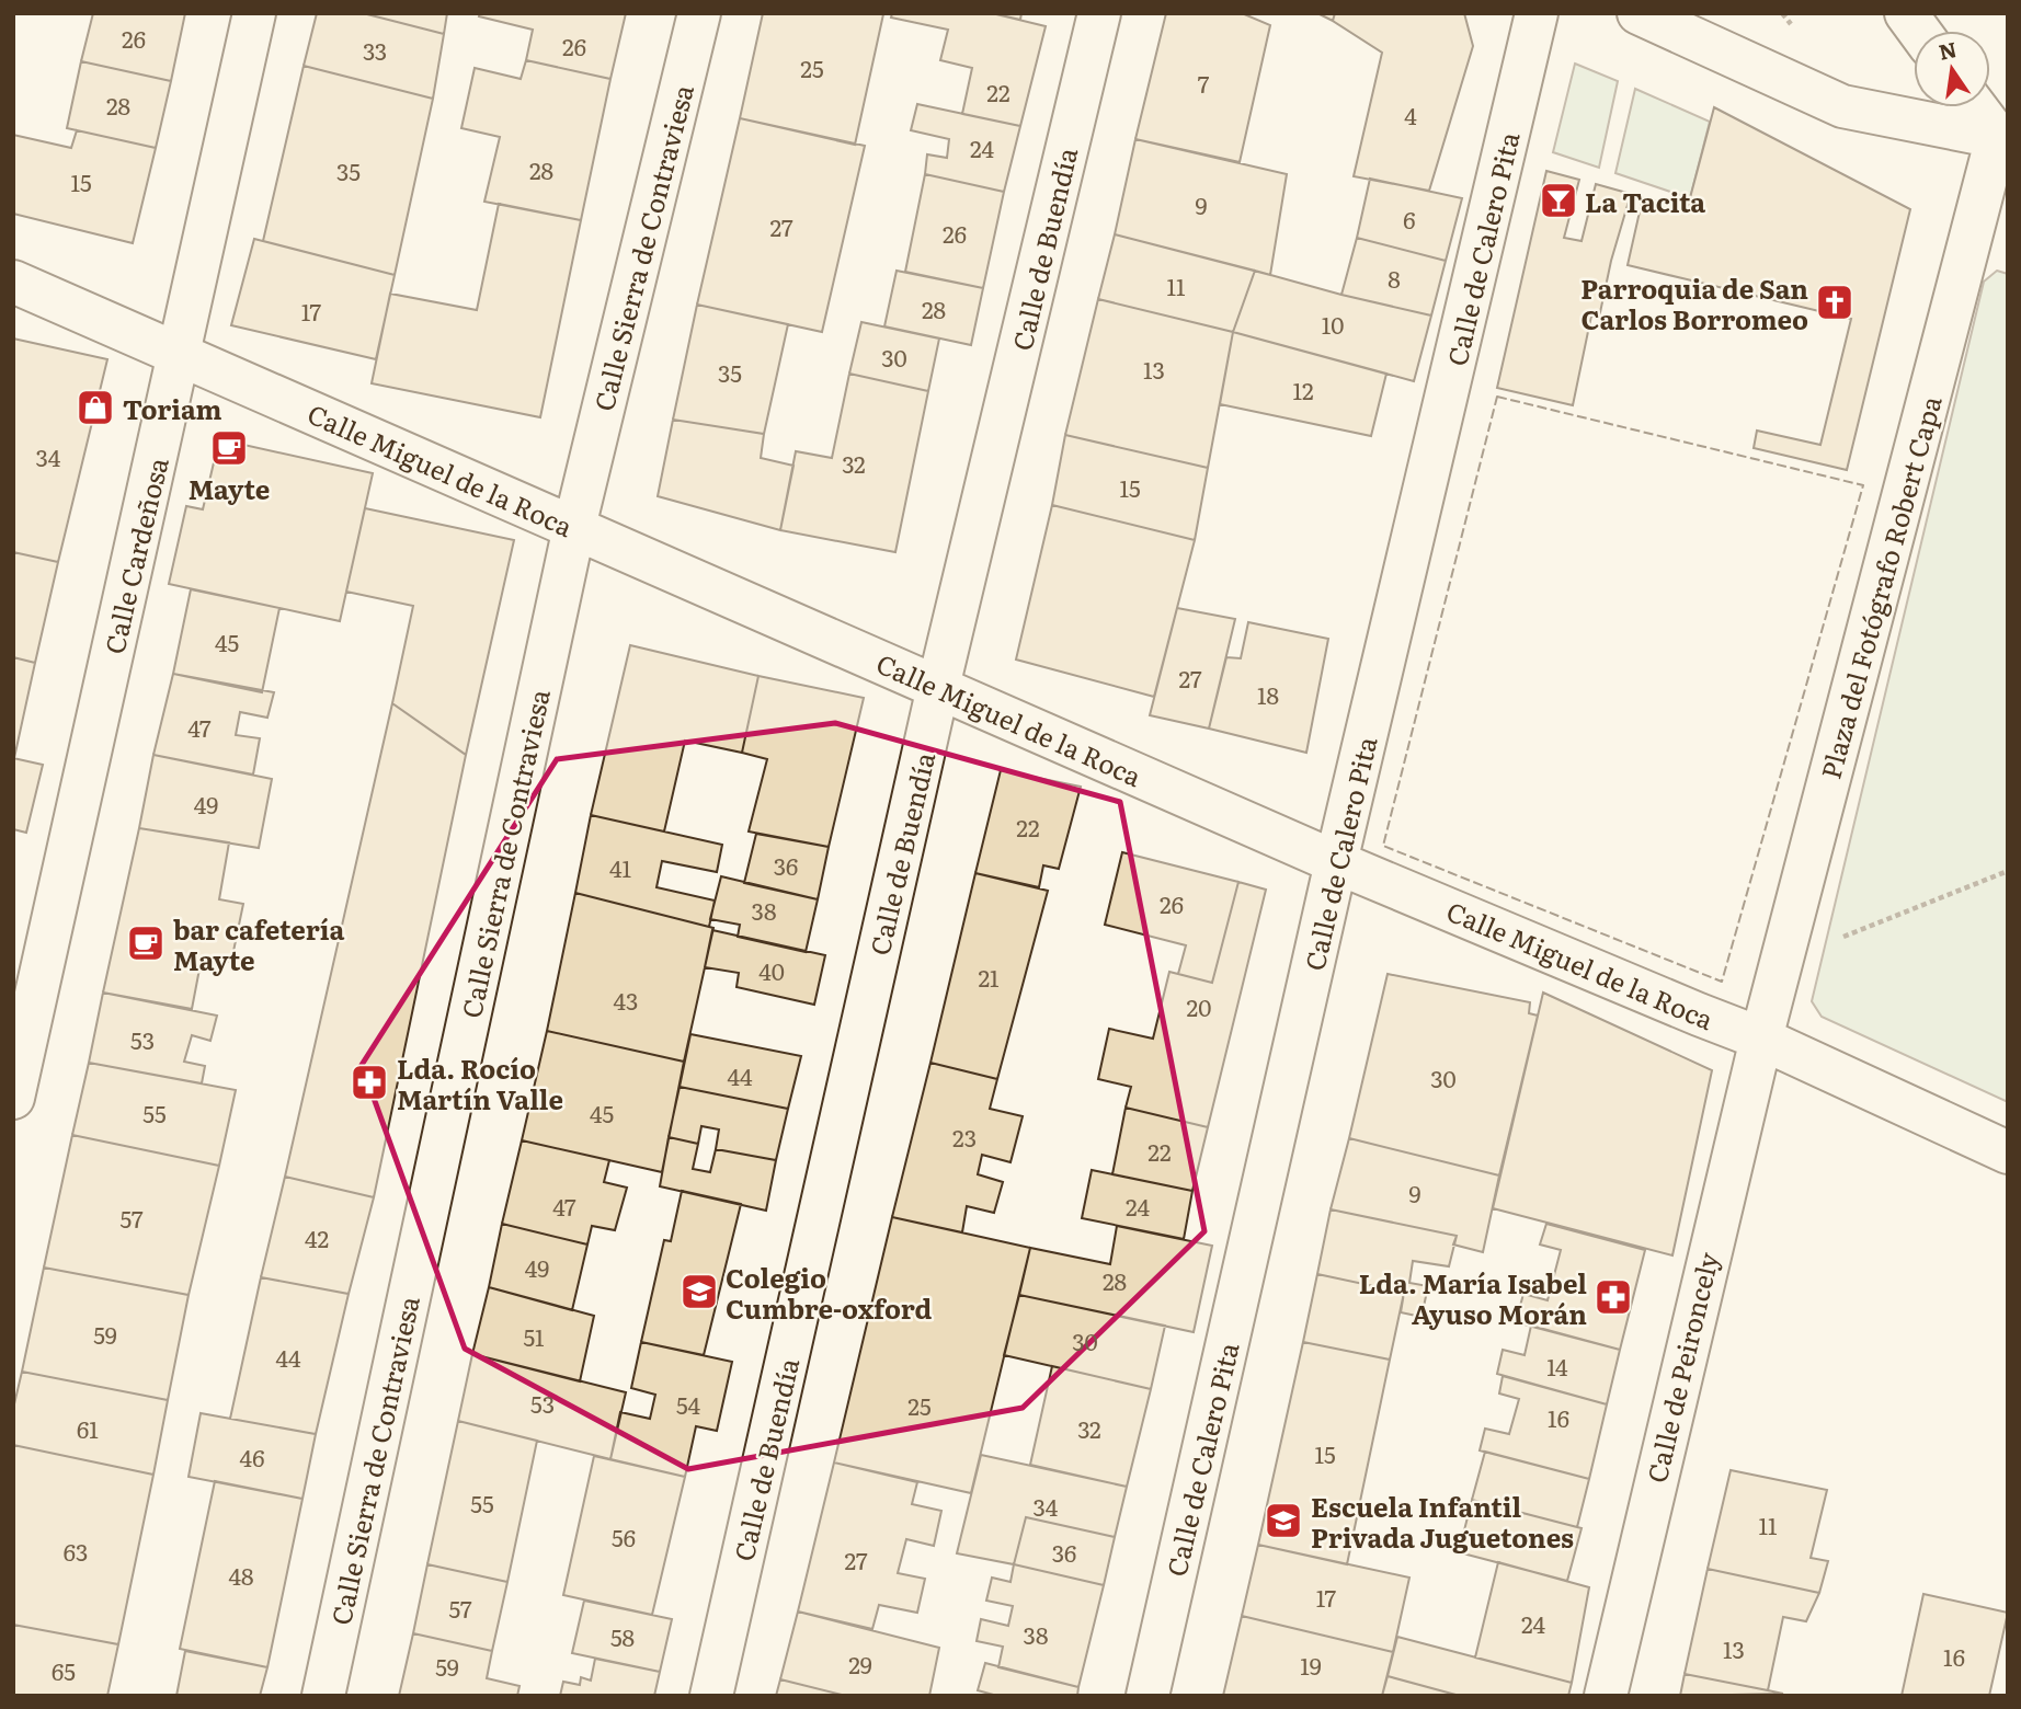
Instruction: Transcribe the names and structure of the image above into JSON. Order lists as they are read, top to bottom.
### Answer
{
  "streets": {
    "street": [
      "Calle Sierra de Contraviesa",
      "Calle de Buendía",
      "Calle de Calero Pita",
      "Calle Miguel de la Roca",
      "Calle Cardeñosa",
      "Plaza del Fotógrafo Robert Capa",
      "Calle de Peironcely"
    ]
  },
  "crossings": [
    ["Calle Sierra de Contraviesa", "Calle Miguel de la Roca"],
    ["Calle de Buendía", "Calle Miguel de la Roca"],
    ["Calle de Calero Pita", "Calle Miguel de la Roca"],
    ["Calle Miguel de la Roca", "Calle Cardeñosa"],
    ["Calle Miguel de la Roca", "Plaza del Fotógrafo Robert Capa"],
    ["Calle Miguel de la Roca", "Calle de Peironcely"],
    ["Plaza del Fotógrafo Robert Capa", "Calle de Peironcely"]
  ],
  "places": {
    "bar": ["La Tacita"],
    "church": ["Parroquia de San Carlos Borromeo"],
    "shop": ["Toriam"],
    "cafe": ["Mayte", "bar cafetería Mayte"],
    "pharmacy": ["Lda. Rocío Martín Valle", "Lda. María Isabel Ayuso Morán"],
    "school or university": ["Colegio Cumbre-oxford", "Escuela Infantil Privada Juguetones"]
  },
  "house_numbers": [
    "26",
    "26",
    "33",
    "25",
    "7",
    "22",
    "28",
    "4",
    "24",
    "28",
    "35",
    "15",
    "9",
    "6",
    "27",
    "26",
    "8",
    "11",
    "28",
    "17",
    "10",
    "30",
    "13",
    "35",
    "12",
    "34",
    "32",
    "15",
    "45",
    "27",
    "18",
    "47",
    "49",
    "22",
    "36",
    "41",
    "26",
    "38",
    "40",
    "21",
    "43",
    "20",
    "53",
    "44",
    "30",
    "55",
    "45",
    "23",
    "22",
    "9",
    "47",
    "24",
    "57",
    "42",
    "49",
    "28",
    "59",
    "51",
    "30",
    "44",
    "14",
    "53",
    "54",
    "25",
    "16",
    "61",
    "32",
    "15",
    "46",
    "55",
    "34",
    "11",
    "56",
    "63",
    "36",
    "27",
    "48",
    "17",
    "57",
    "24",
    "38",
    "58",
    "13",
    "16",
    "29",
    "19",
    "59",
    "65"
  ],
  "north": "top"
}
